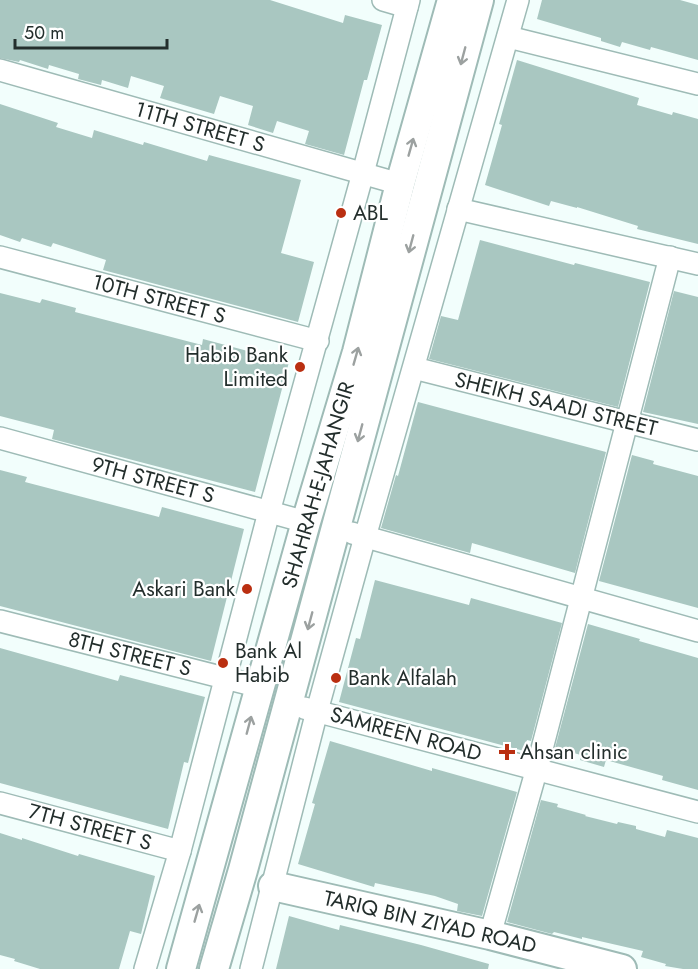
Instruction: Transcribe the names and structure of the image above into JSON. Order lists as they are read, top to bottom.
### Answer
{
  "streets": {
    "main road": ["SHAHRAH-E-JAHANGIR", "TARIQ BIN ZIYAD ROAD"],
    "street": [
      "11TH STREET S",
      "10TH STREET S",
      "SHEIKH SAADI STREET",
      "9TH STREET S",
      "8TH STREET S",
      "SAMREEN ROAD",
      "7TH STREET S"
    ]
  },
  "crossings": [
    ["11TH STREET S", "SHAHRAH-E-JAHANGIR"],
    ["9TH STREET S", "SHAHRAH-E-JAHANGIR"],
    ["SHAHRAH-E-JAHANGIR", "8TH STREET S"],
    ["SHAHRAH-E-JAHANGIR", "SAMREEN ROAD"]
  ],
  "places": {
    "other": [
      "ABL",
      "Habib Bank Limited",
      "Askari Bank",
      "Bank Al Habib",
      "Bank Alfalah"
    ],
    "health": ["Ahsan clinic"]
  },
  "scale_bar": "50 m"
}
